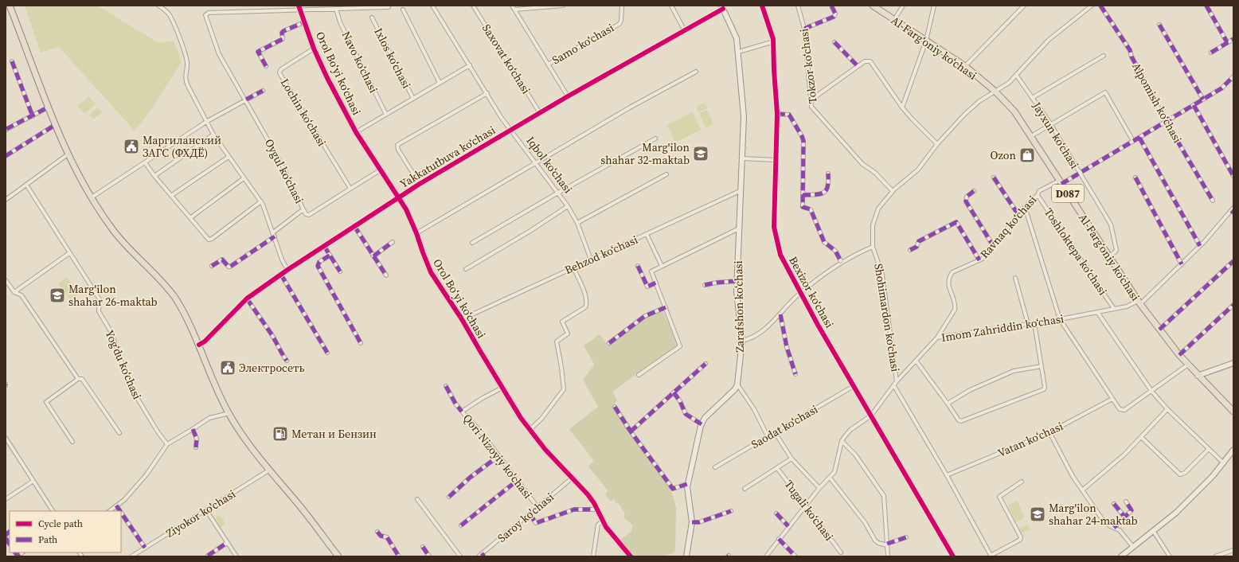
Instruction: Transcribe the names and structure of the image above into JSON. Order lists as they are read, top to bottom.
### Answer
{
  "streets": {
    "main road": ["Al-Fargʻoniy koʻchasi", "D087"],
    "street": [
      "Samo koʻchasi",
      "Ixlos koʻchasi",
      "Saxovat koʻchasi",
      "Navo koʻchasi",
      "Tokzor koʻchasi",
      "Orol Boʻyi koʻchasi",
      "Alpomish koʻchasi",
      "Lochin koʻchasi",
      "Jayxun koʻchasi",
      "Yakkatutbuva koʻchasi",
      "Iqbol koʻchasi",
      "Oygul koʻchasi",
      "Ravnaq koʻchasi",
      "Toshloktepa koʻchasi",
      "Behzod koʻchasi",
      "Bexizor koʻchasi",
      "Zarafshon koʻchasi",
      "Shohimardon koʻchasi",
      "Imom Zahriddin koʻchasi",
      "Yogʻdu koʻchasi",
      "Saodat koʻchasi",
      "Vatan koʻchasi",
      "Qori Nizoyiy ko'chasi",
      "Tugali koʻchasi",
      "Ziyokor ko'chasi",
      "Saroy ko'chasi"
    ]
  },
  "crossings": [
    ["Samo koʻchasi", "Yakkatutbuva koʻchasi"],
    ["Al-Fargʻoniy koʻchasi", "Jayxun koʻchasi"],
    ["Al-Fargʻoniy koʻchasi", "Ravnaq koʻchasi"],
    ["Al-Fargʻoniy koʻchasi", "Shohimardon koʻchasi"],
    ["Al-Fargʻoniy koʻchasi", "Imom Zahriddin koʻchasi"],
    ["Saxovat koʻchasi", "Yakkatutbuva koʻchasi"],
    ["Tokzor koʻchasi", "Shohimardon koʻchasi"],
    ["Orol Boʻyi koʻchasi", "Lochin koʻchasi"],
    ["Orol Boʻyi koʻchasi", "Yakkatutbuva koʻchasi"],
    ["Orol Boʻyi koʻchasi", "Iqbol koʻchasi"],
    ["Orol Boʻyi koʻchasi", "Oygul koʻchasi"],
    ["Orol Boʻyi koʻchasi", "Behzod koʻchasi"],
    ["Orol Boʻyi koʻchasi", "Qori Nizoyiy ko'chasi"],
    ["Orol Boʻyi koʻchasi", "Saroy ko'chasi"],
    ["Alpomish koʻchasi", "Ravnaq koʻchasi"],
    ["Jayxun koʻchasi", "Ravnaq koʻchasi"],
    ["Jayxun koʻchasi", "Shohimardon koʻchasi"],
    ["Yakkatutbuva koʻchasi", "Iqbol koʻchasi"],
    ["Yakkatutbuva koʻchasi", "Zarafshon koʻchasi"],
    ["Iqbol koʻchasi", "Behzod koʻchasi"],
    ["Ravnaq koʻchasi", "Toshloktepa koʻchasi"],
    ["Ravnaq koʻchasi", "Imom Zahriddin koʻchasi"],
    ["Toshloktepa koʻchasi", "Imom Zahriddin koʻchasi"],
    ["Behzod koʻchasi", "Zarafshon koʻchasi"],
    ["Bexizor koʻchasi", "Imom Zahriddin koʻchasi"],
    ["Bexizor koʻchasi", "Saodat koʻchasi"],
    ["Shohimardon koʻchasi", "Imom Zahriddin koʻchasi"],
    ["Imom Zahriddin koʻchasi", "Tugali koʻchasi"],
    ["Qori Nizoyiy ko'chasi", "Saroy ko'chasi"]
  ],
  "places": {
    "public building": ["Маргиланский ЗАГС (ФХДЁ)", "Электросеть"],
    "school or university": ["Marg'ilon shahar 32-maktab", "Marg'ilon shahar 26-maktab", "Marg'ilon shahar 24-maktab"],
    "shop": ["Ozon"],
    "fuel station": ["Метан и Бензин"]
  },
  "legend": ["Cycle path", "Path"]
}
